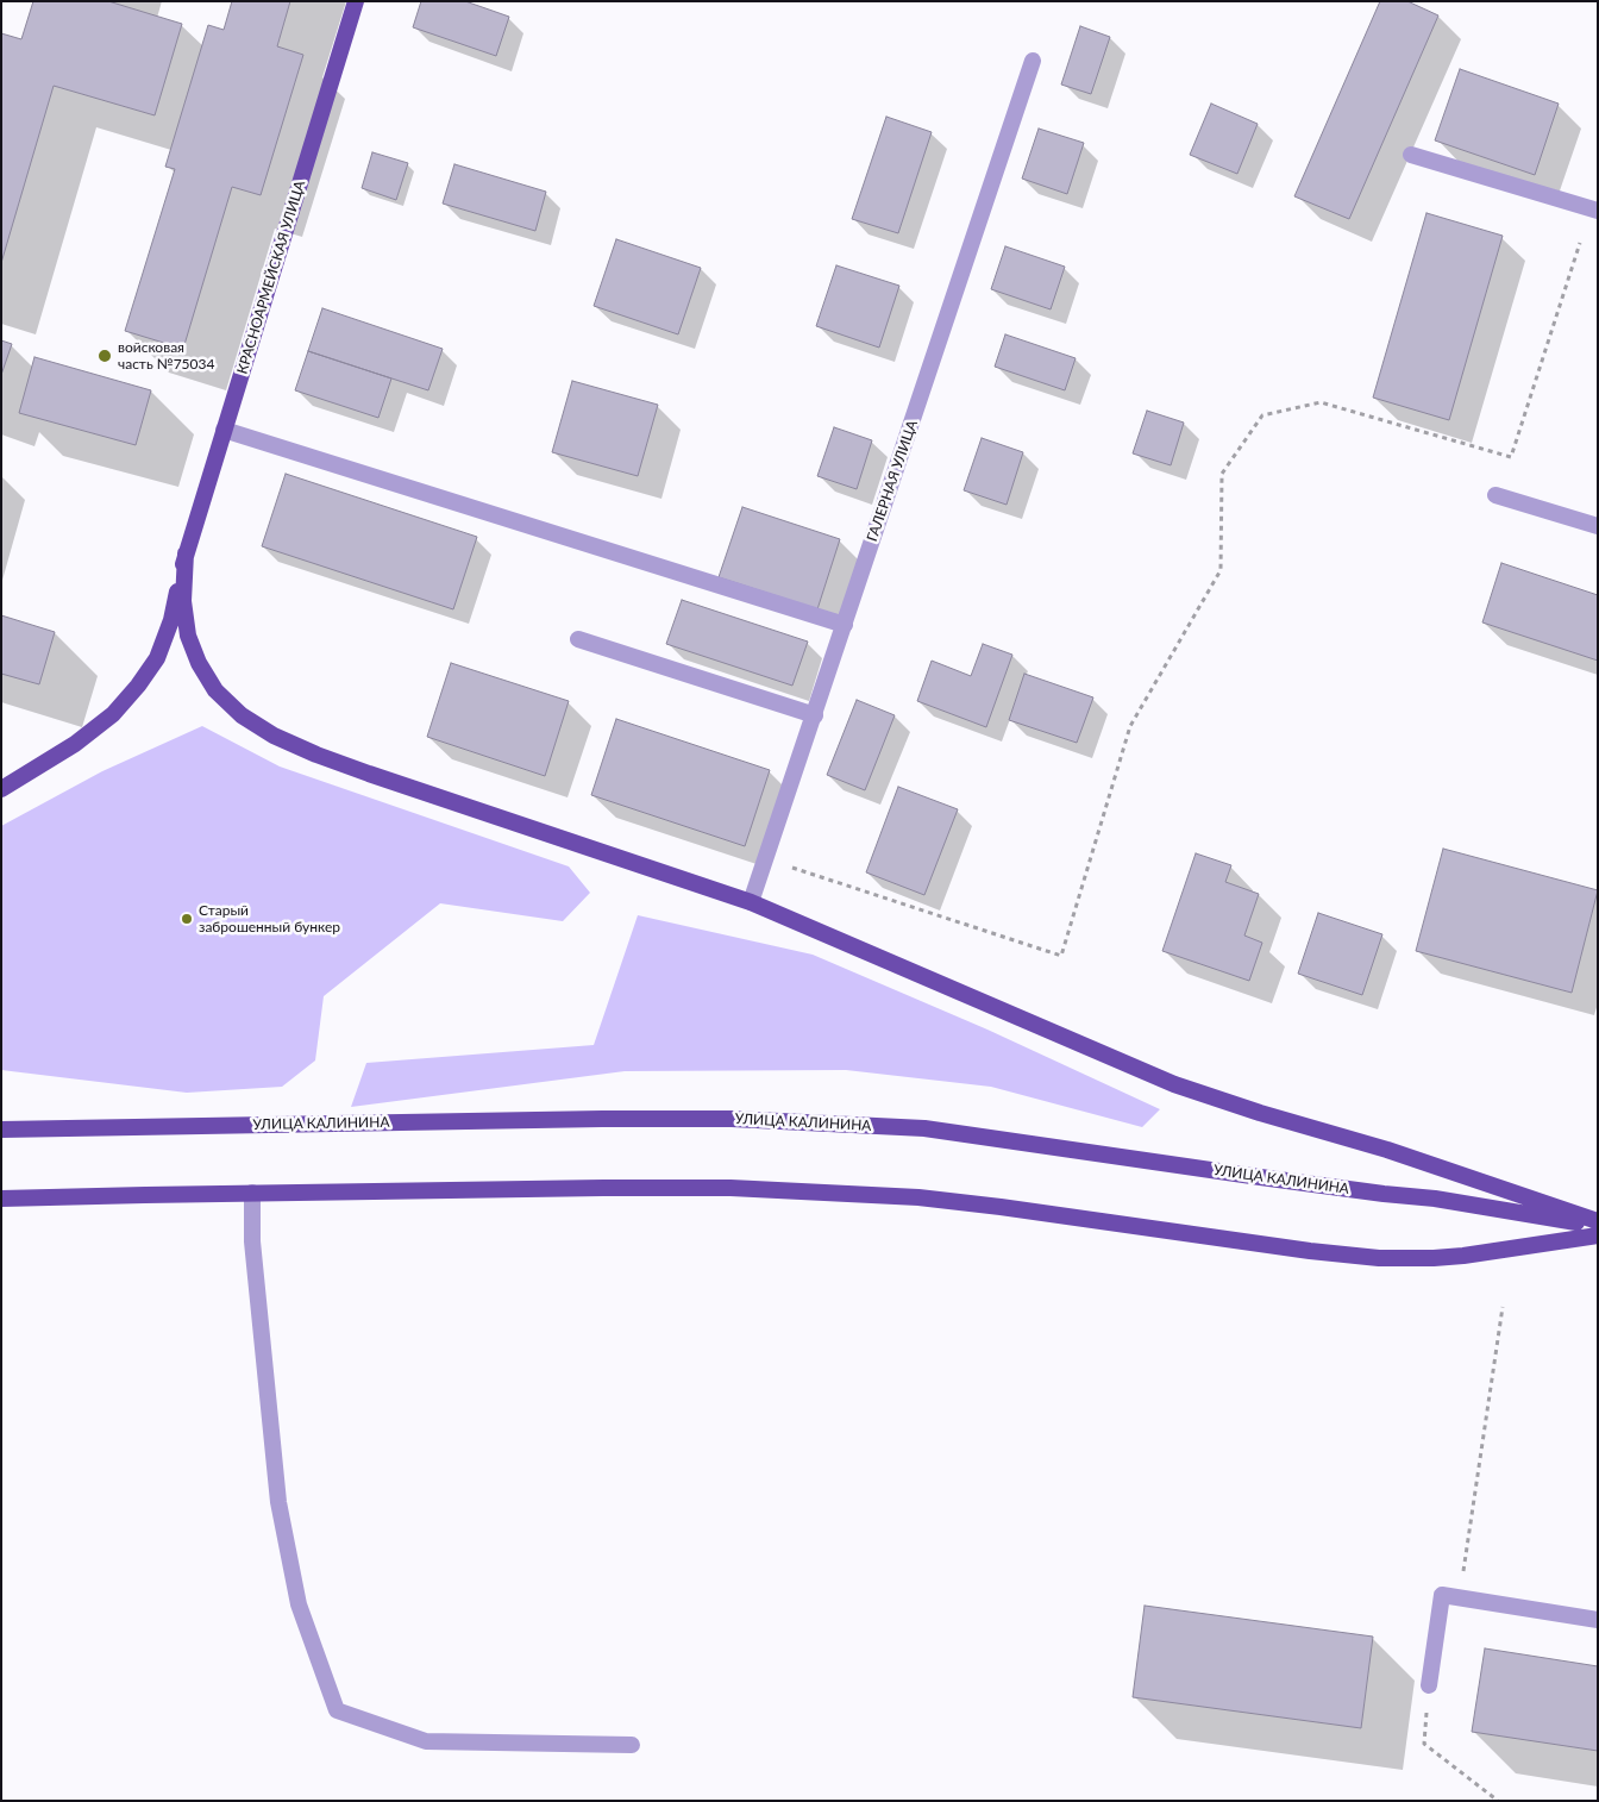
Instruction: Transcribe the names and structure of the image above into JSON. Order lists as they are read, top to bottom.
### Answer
{
  "streets": {
    "main road": ["КРАСНОАРМЕЙСКАЯ УЛИЦА", "УЛИЦА КАЛИНИНА"],
    "street": ["ГАЛЕРНАЯ УЛИЦА"]
  },
  "places": ["войсковая часть №75034", "Старый заброшенный бункер"]
}
